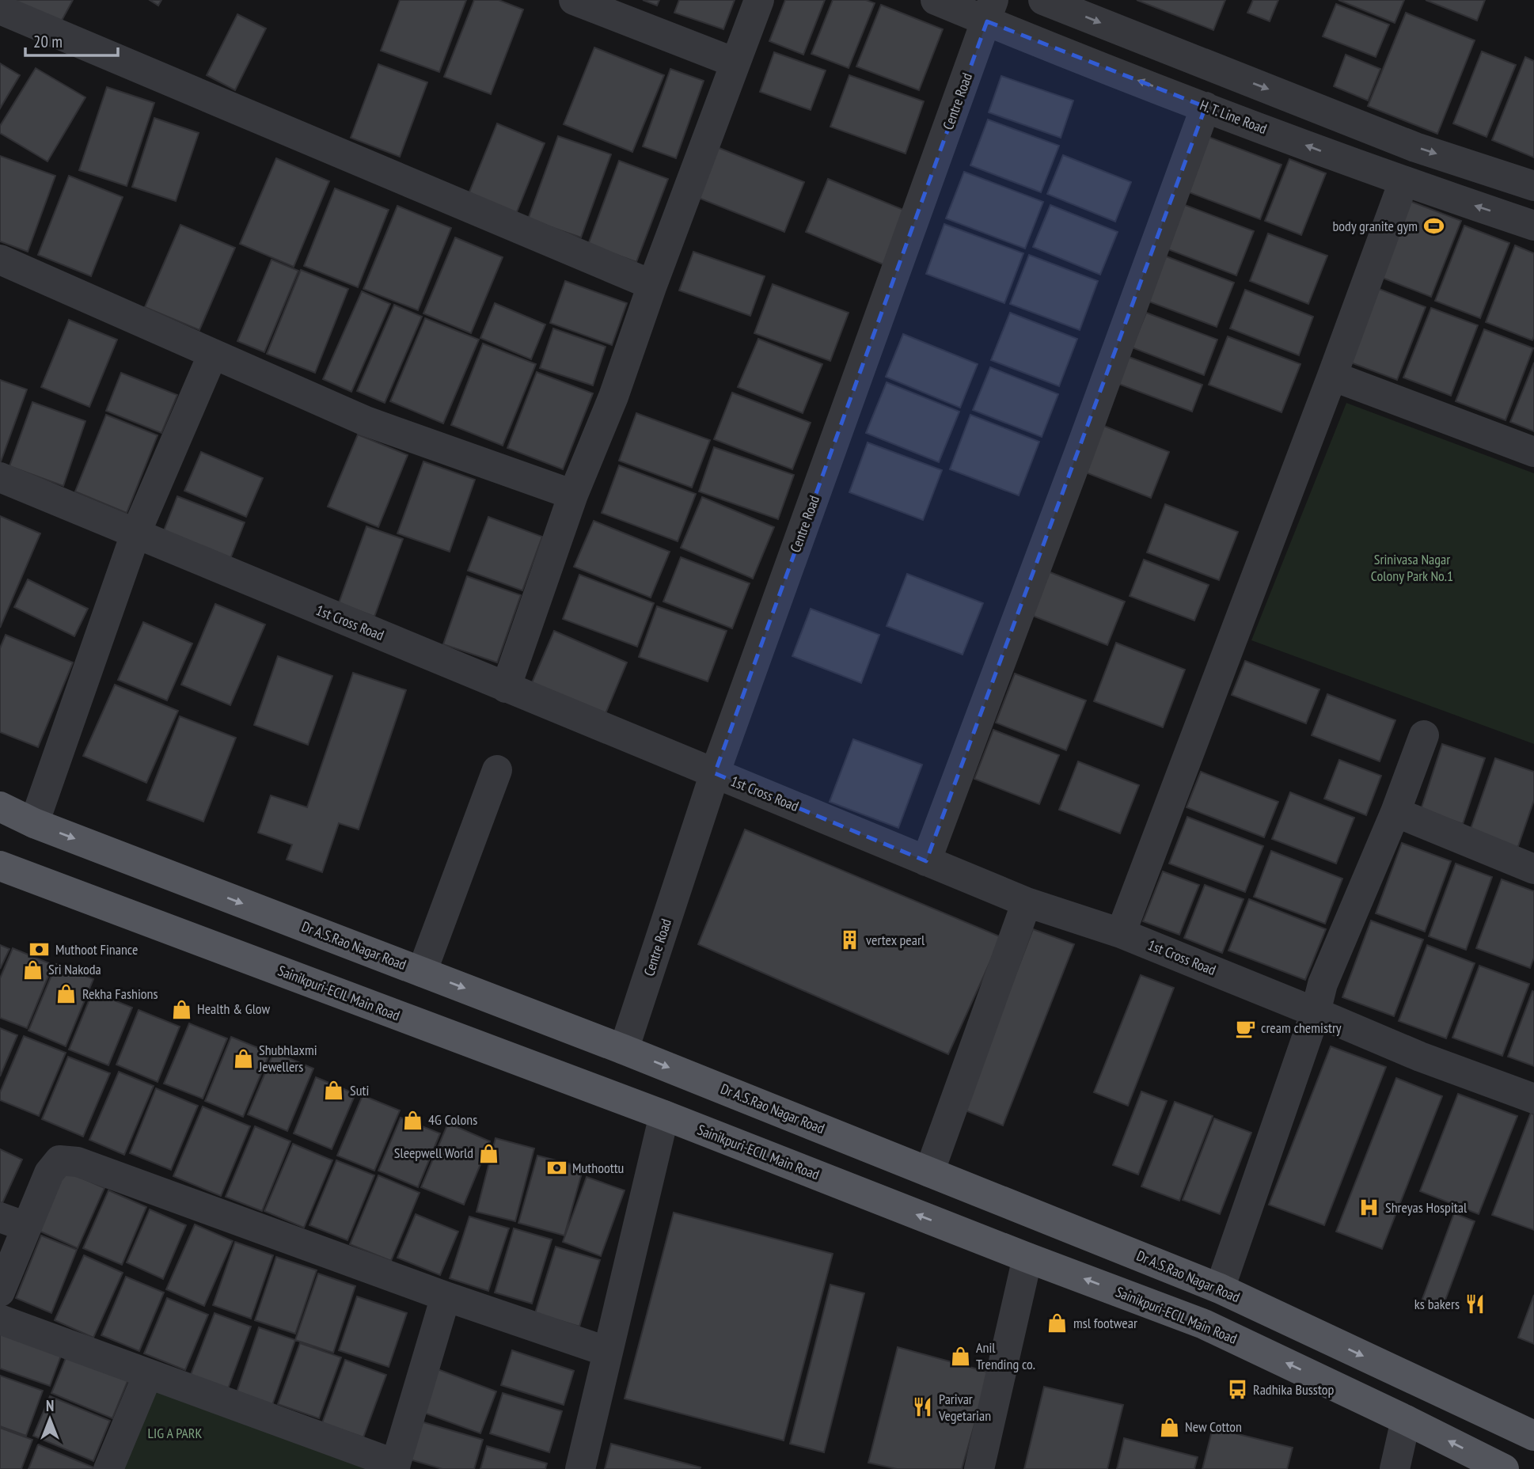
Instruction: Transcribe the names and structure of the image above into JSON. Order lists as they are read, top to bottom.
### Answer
{
  "streets": {
    "main road": ["Dr A.S.Rao Nagar Road", "Sainikpuri-ECIL Main Road"],
    "street": ["Centre Road", "H. T. Line Road", "1st Cross Road"]
  },
  "crossings": [
    ["Centre Road", "H. T. Line Road"],
    ["Centre Road", "1st Cross Road"],
    ["Centre Road", "Dr A.S.Rao Nagar Road"]
  ],
  "one_way": ["Dr A.S.Rao Nagar Road", "Sainikpuri-ECIL Main Road"],
  "parks": ["Srinivasa Nagar Colony Park No.1", "LIG A PARK"],
  "places": {
    "sports": ["body granite gym"],
    "building": ["vertex pearl"],
    "bank": ["Muthoot Finance", "Muthoottu"],
    "shop": [
      "Sri Nakoda",
      "Rekha Fashions",
      "Health & Glow",
      "Shubhlaxmi Jewellers",
      "Suti",
      "4G Colons",
      "Sleepwell World",
      "msl footwear",
      "Anil Trending co.",
      "New Cotton"
    ],
    "cafe": ["cream chemistry"],
    "hospital": ["Shreyas Hospital"],
    "restaurant": ["ks bakers", "Parivar Vegetarian"],
    "bus stop": ["Radhika Busstop"]
  },
  "scale_bar": "20 m",
  "north": "top"
}
